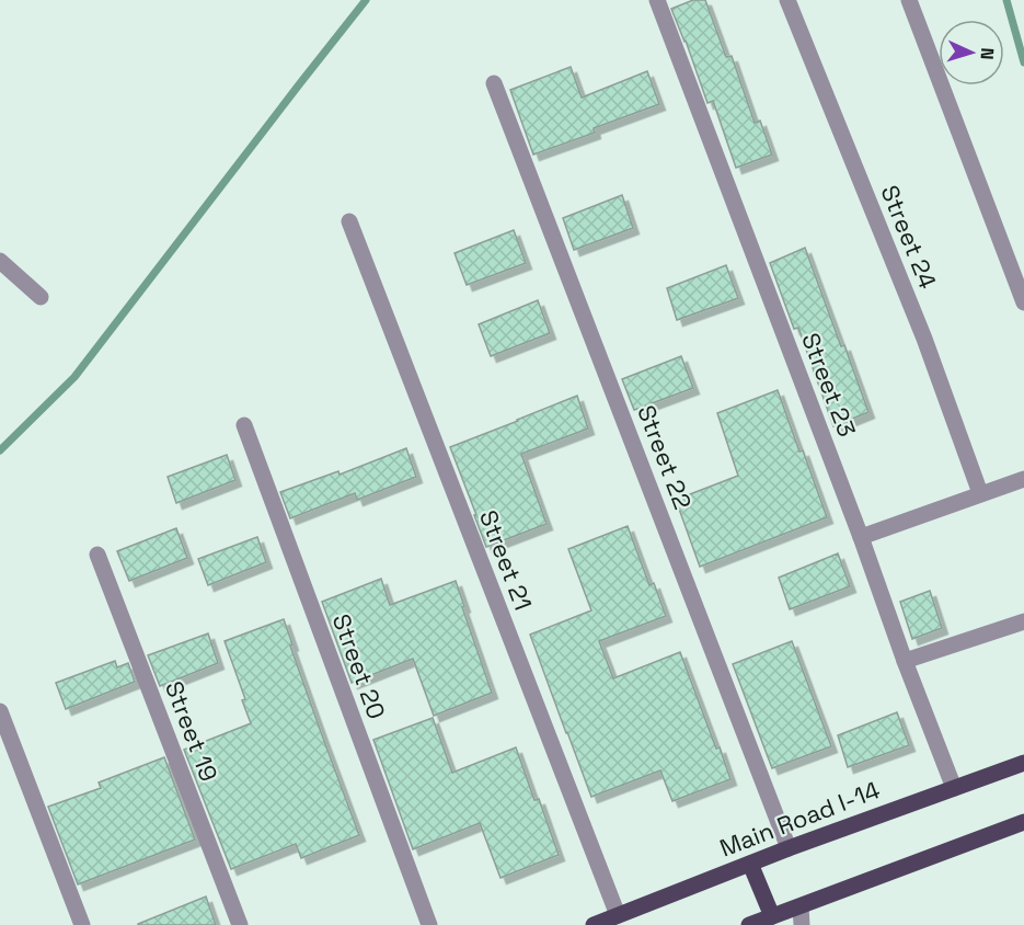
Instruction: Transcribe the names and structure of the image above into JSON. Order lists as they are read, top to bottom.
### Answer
{
  "streets": {
    "main road": ["Main Road I-14"],
    "street": [
      "Street 24",
      "Street 23",
      "Street 22",
      "Street 21",
      "Street 20",
      "Street 19"
    ]
  },
  "crossings": [
    ["Street 23", "Main Road I-14"],
    ["Street 22", "Main Road I-14"],
    ["Street 21", "Main Road I-14"]
  ],
  "north": "right"
}
